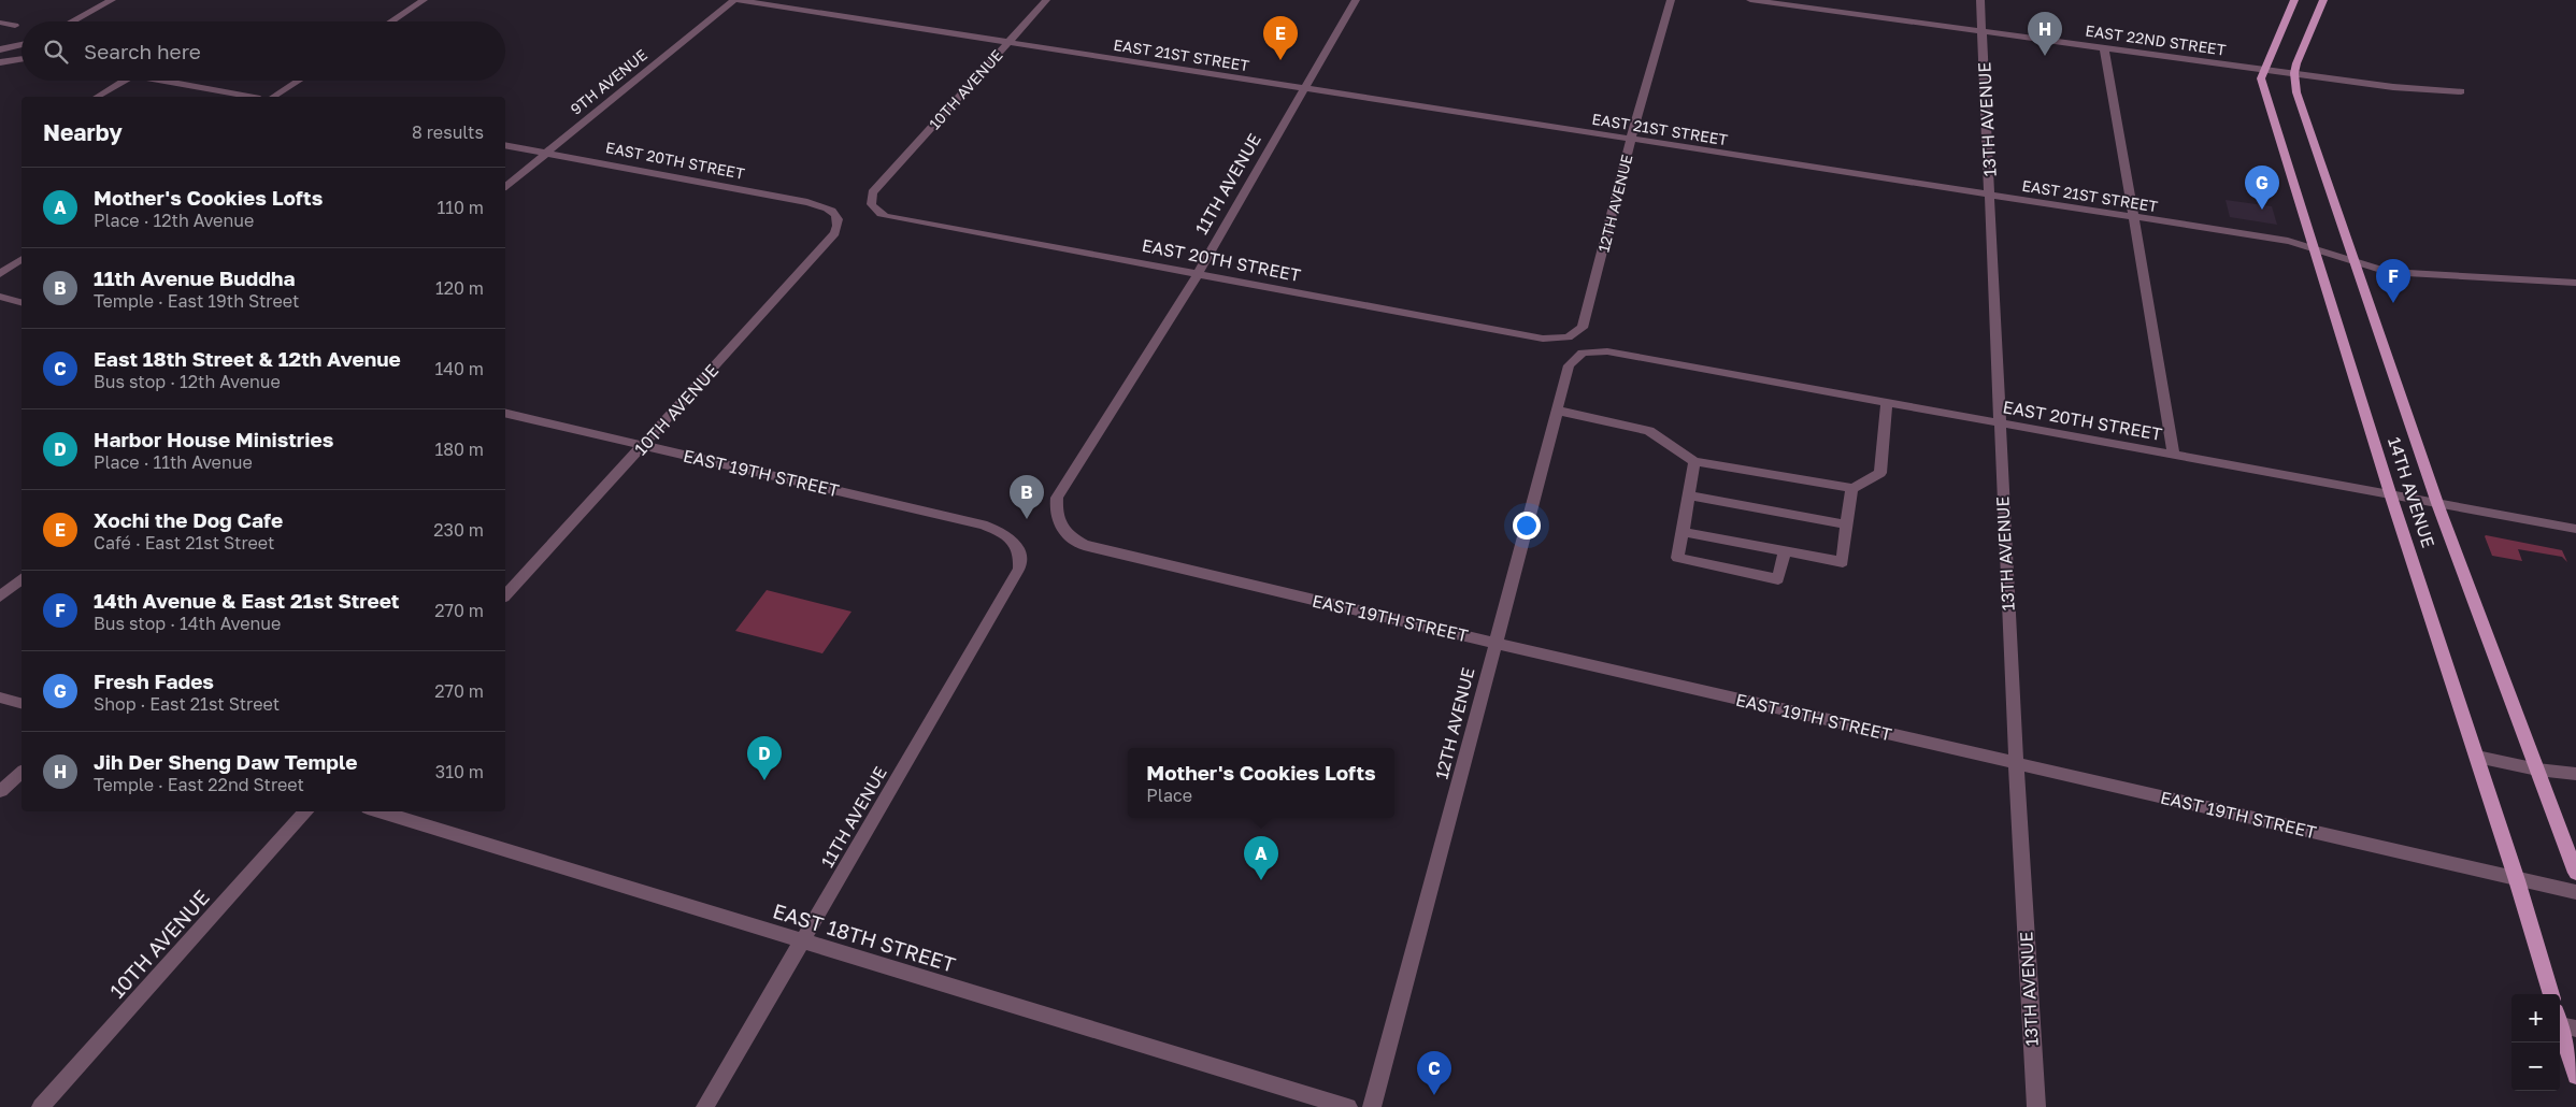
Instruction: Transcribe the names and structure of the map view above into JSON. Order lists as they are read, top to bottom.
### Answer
{
  "streets": {
    "main road": ["14TH AVENUE"],
    "street": [
      "EAST 22ND STREET",
      "EAST 21ST STREET",
      "9TH AVENUE",
      "10TH AVENUE",
      "13TH AVENUE",
      "EAST 20TH STREET",
      "11TH AVENUE",
      "12TH AVENUE",
      "EAST 19TH STREET",
      "EAST 18TH STREET"
    ]
  },
  "crossings": [
    ["EAST 22ND STREET", "13TH AVENUE"],
    ["EAST 22ND STREET", "14TH AVENUE"],
    ["EAST 21ST STREET", "9TH AVENUE"],
    ["EAST 21ST STREET", "10TH AVENUE"],
    ["EAST 21ST STREET", "13TH AVENUE"],
    ["EAST 21ST STREET", "11TH AVENUE"],
    ["EAST 21ST STREET", "12TH AVENUE"],
    ["EAST 21ST STREET", "14TH AVENUE"],
    ["9TH AVENUE", "EAST 20TH STREET"],
    ["10TH AVENUE", "EAST 20TH STREET"],
    ["10TH AVENUE", "EAST 19TH STREET"],
    ["13TH AVENUE", "EAST 20TH STREET"],
    ["13TH AVENUE", "EAST 19TH STREET"],
    ["EAST 20TH STREET", "11TH AVENUE"],
    ["EAST 20TH STREET", "12TH AVENUE"],
    ["EAST 20TH STREET", "14TH AVENUE"],
    ["11TH AVENUE", "EAST 19TH STREET"],
    ["11TH AVENUE", "EAST 18TH STREET"],
    ["12TH AVENUE", "EAST 19TH STREET"],
    ["EAST 19TH STREET", "14TH AVENUE"]
  ],
  "page": {
    "pins": [
      "H",
      "E",
      "G",
      "F",
      "B",
      "D",
      "A",
      "C"
    ],
    "search": "Search here",
    "heading": ["Nearby", "8 results"],
    "list": [
      {
        "mark": "A",
        "name": "Mother's Cookies Lofts",
        "note": "Place · 12th Avenue",
        "value": "110 m"
      },
      {
        "mark": "B",
        "name": "11th Avenue Buddha",
        "note": "Temple · East 19th Street",
        "value": "120 m"
      },
      {
        "mark": "C",
        "name": "East 18th Street & 12th Avenue",
        "note": "Bus stop · 12th Avenue",
        "value": "140 m"
      },
      {
        "mark": "D",
        "name": "Harbor House Ministries",
        "note": "Place · 11th Avenue",
        "value": "180 m"
      },
      {
        "mark": "E",
        "name": "Xochi the Dog Cafe",
        "note": "Café · East 21st Street",
        "value": "230 m"
      },
      {
        "mark": "F",
        "name": "14th Avenue & East 21st Street",
        "note": "Bus stop · 14th Avenue",
        "value": "270 m"
      },
      {
        "mark": "G",
        "name": "Fresh Fades",
        "note": "Shop · East 21st Street",
        "value": "270 m"
      },
      {
        "mark": "H",
        "name": "Jih Der Sheng Daw Temple",
        "note": "Temple · East 22nd Street",
        "value": "310 m"
      }
    ],
    "popup": ["Mother's Cookies Lofts", "Place"],
    "map_buttons": ["+", "−"]
  }
}
